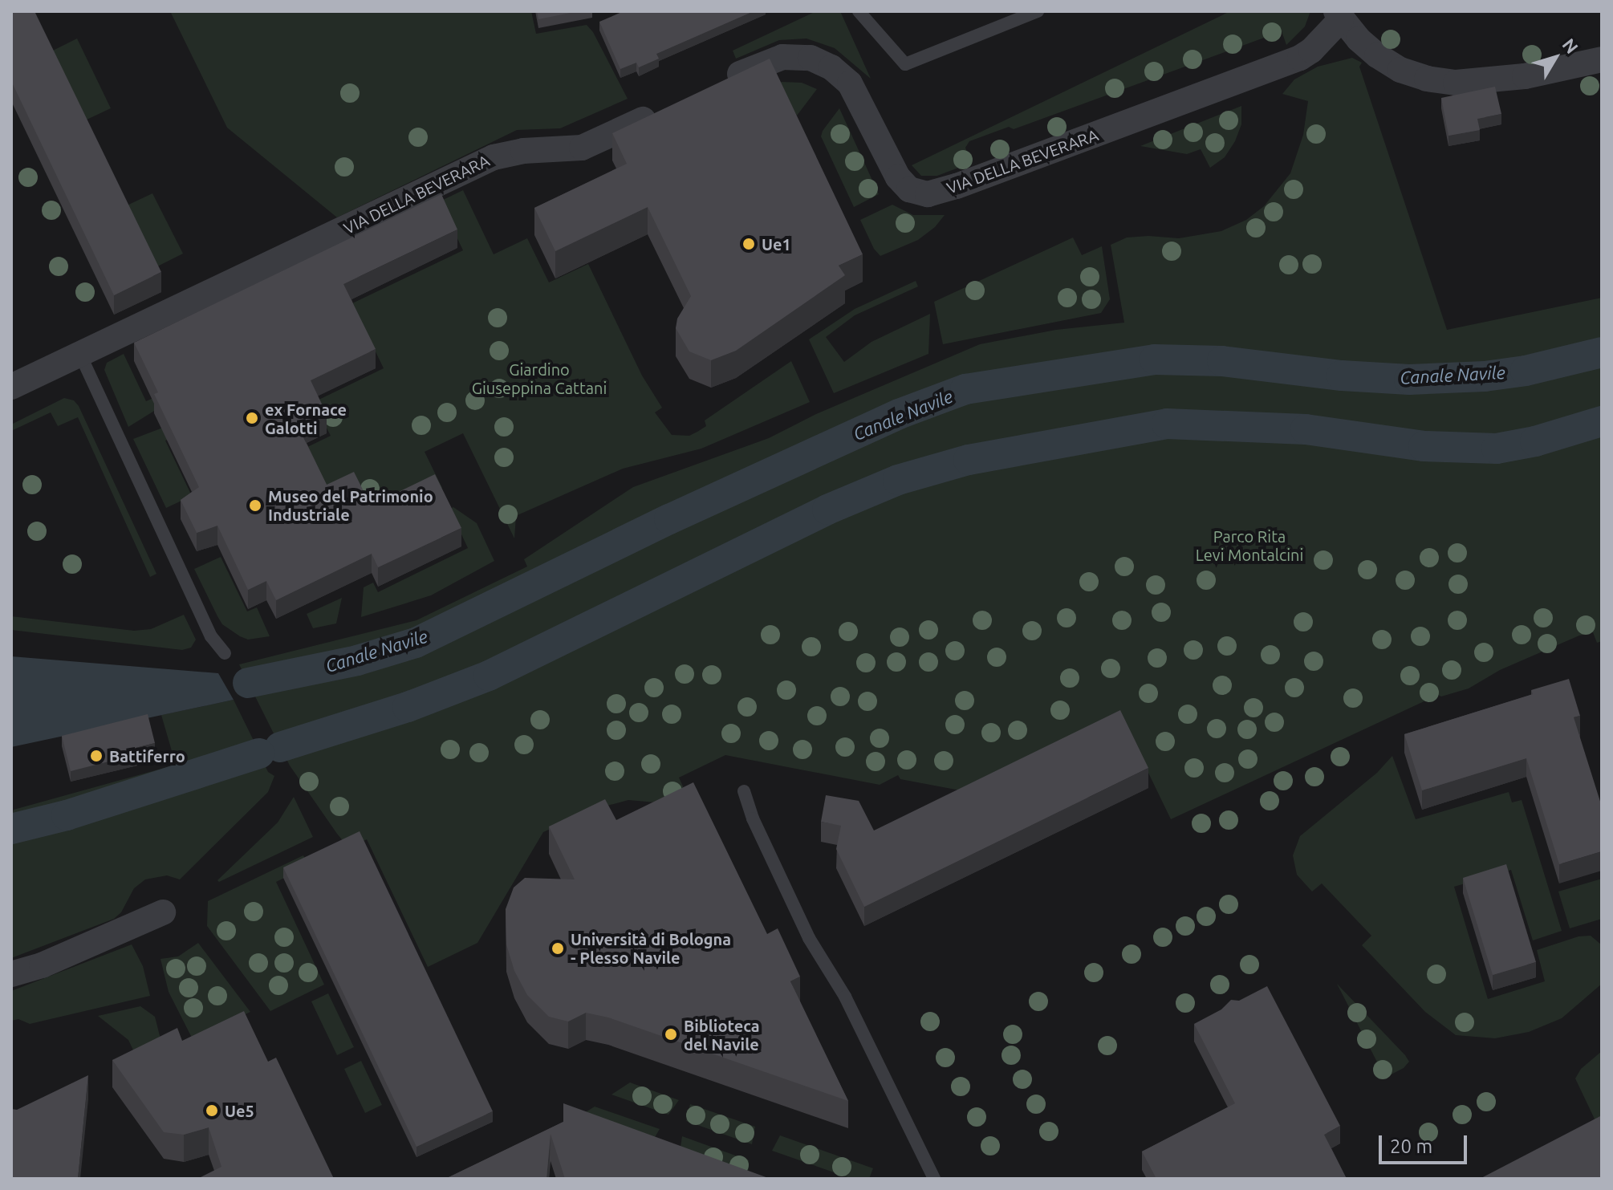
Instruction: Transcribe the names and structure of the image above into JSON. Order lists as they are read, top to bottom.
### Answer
{
  "streets": {
    "street": ["VIA DELLA BEVERARA"]
  },
  "water": ["Canale Navile"],
  "parks": ["Giardino Giuseppina Cattani", "Parco Rita Levi Montalcini"],
  "places": [
    "Ue1",
    "ex Fornace Galotti",
    "Museo del Patrimonio Industriale",
    "Battiferro",
    "Università di Bologna - Plesso Navile",
    "Biblioteca del Navile",
    "Ue5"
  ],
  "scale_bar": "20 m",
  "north": "top right"
}
